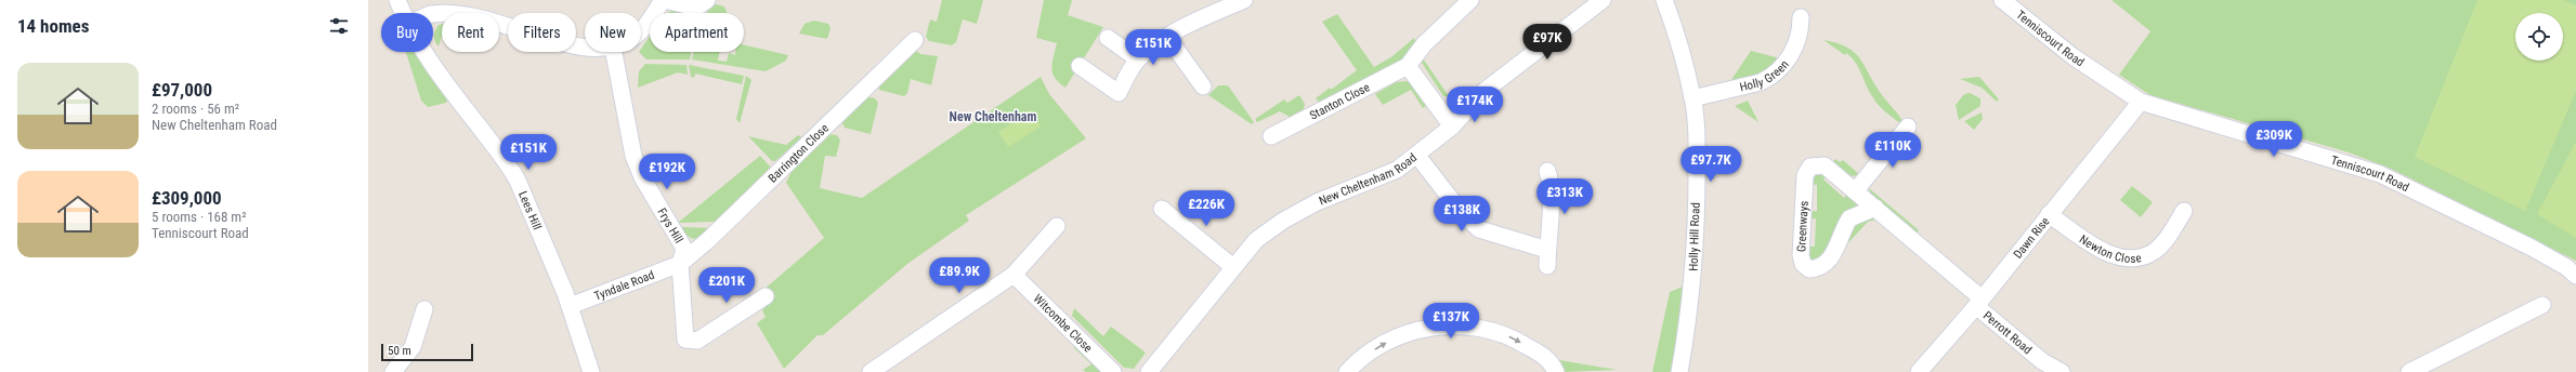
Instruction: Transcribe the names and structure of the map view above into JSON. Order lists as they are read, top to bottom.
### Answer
{
  "streets": {
    "street": [
      "Tenniscourt Road",
      "Holly Green",
      "Stanton Close",
      "Barrington Close",
      "New Cheltenham Road",
      "Lees Hill",
      "Frys Hill",
      "Greenways",
      "Holly Hill Road",
      "Dawn Rise",
      "Newton Close",
      "Tyndale Road",
      "Witcombe Close",
      "Perrott Road"
    ]
  },
  "crossings": [
    ["Tenniscourt Road", "Dawn Rise"],
    ["Holly Green", "Holly Hill Road"],
    ["Barrington Close", "Frys Hill"],
    ["Barrington Close", "Tyndale Road"],
    ["Lees Hill", "Tyndale Road"],
    ["Frys Hill", "Tyndale Road"],
    ["Greenways", "Dawn Rise"],
    ["Greenways", "Perrott Road"],
    ["Dawn Rise", "Newton Close"],
    ["Dawn Rise", "Perrott Road"]
  ],
  "districts": ["New Cheltenham"],
  "scale_bar": "50 m",
  "page": {
    "heading": "14 homes",
    "chip": [
      "Buy",
      "Rent",
      "Filters",
      "New",
      "Apartment"
    ],
    "price": [
      "£97K",
      "£151K",
      "£174K",
      "£309K",
      "£110K",
      "£151K",
      "£97.7K",
      "£192K",
      "£313K",
      "£226K",
      "£138K",
      "£89.9K",
      "£201K",
      "£137K"
    ],
    "list": [
      {
        "name": "£97,000",
        "note": "2 rooms · 56 m² · New Cheltenham Road"
      },
      {
        "name": "£309,000",
        "note": "5 rooms · 168 m² · Tenniscourt Road"
      }
    ],
    "scale": "50 m"
  }
}
